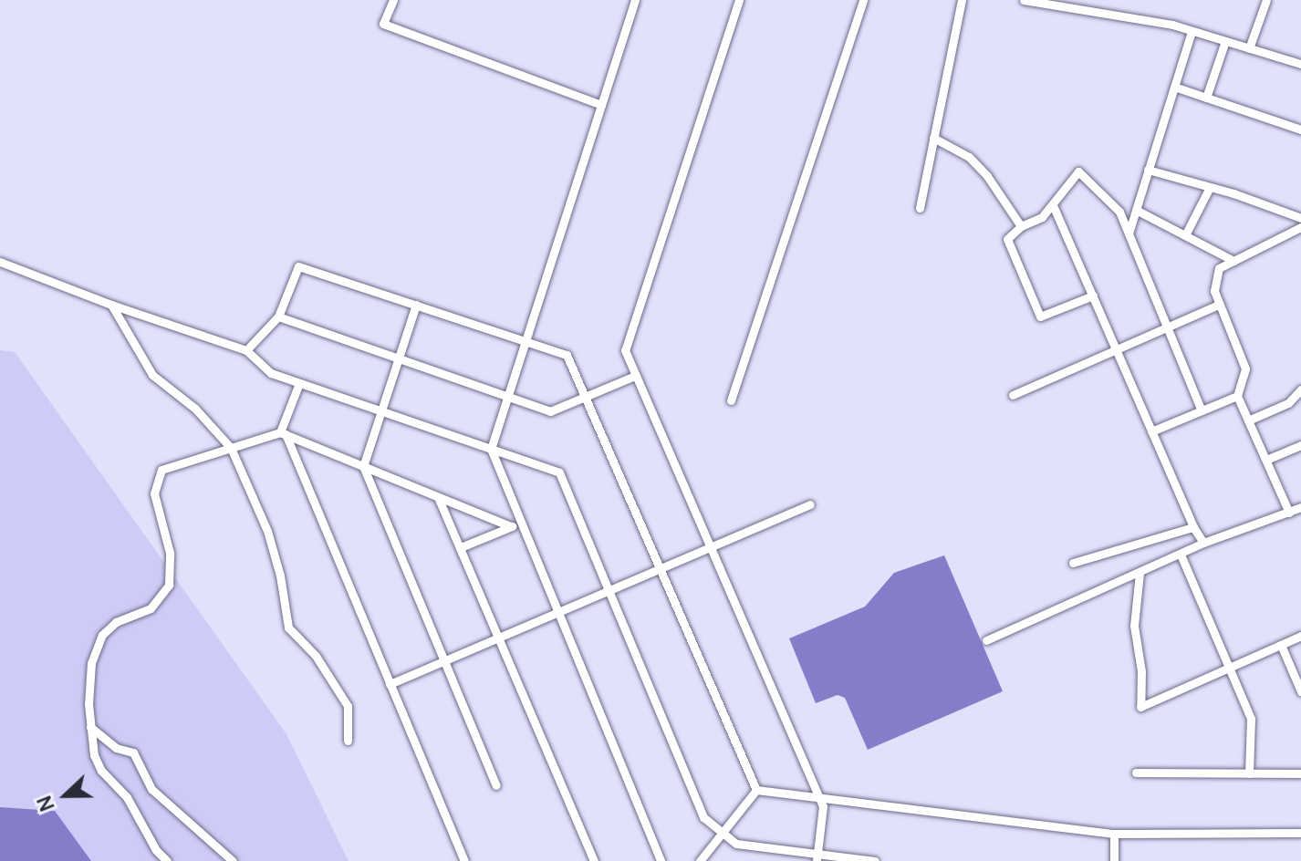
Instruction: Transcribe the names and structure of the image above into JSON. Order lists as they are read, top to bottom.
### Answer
{
  "north": "left"
}
